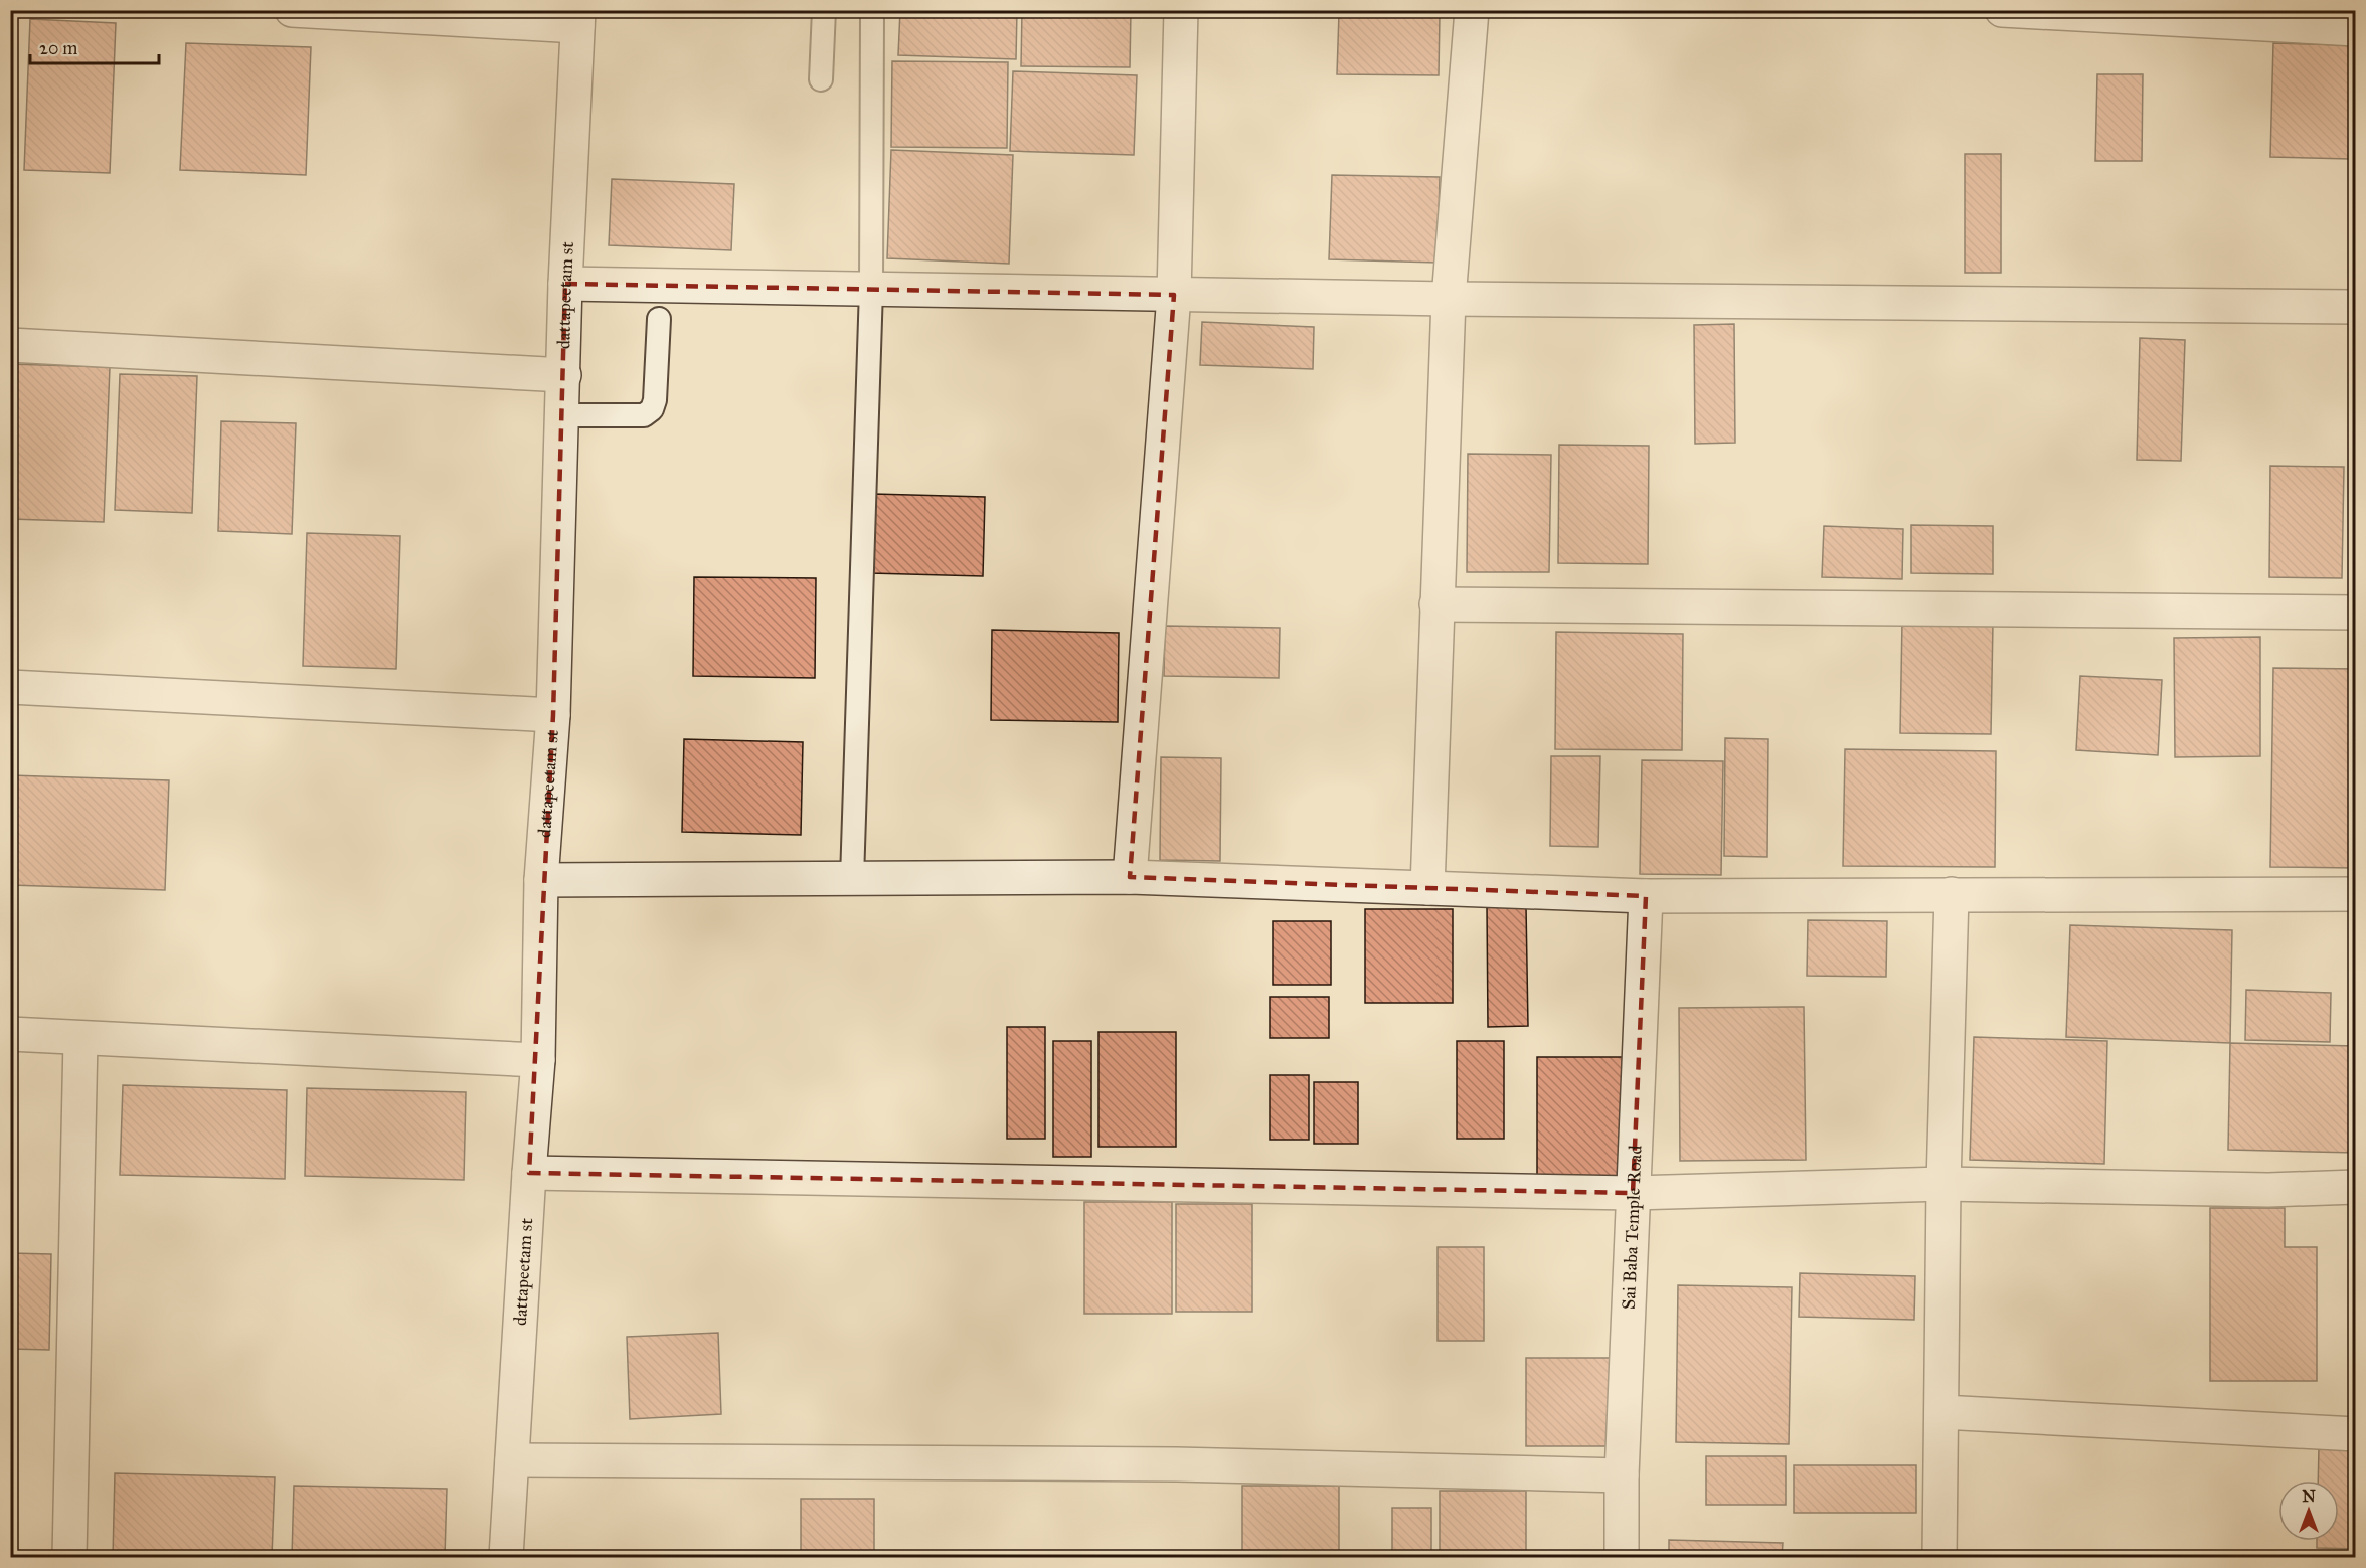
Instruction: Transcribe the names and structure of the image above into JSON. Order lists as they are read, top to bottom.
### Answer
{
  "streets": {
    "street": ["dattapeetam st", "Sai Baba Temple Road"]
  },
  "scale_bar": "20 m",
  "north": "top"
}
